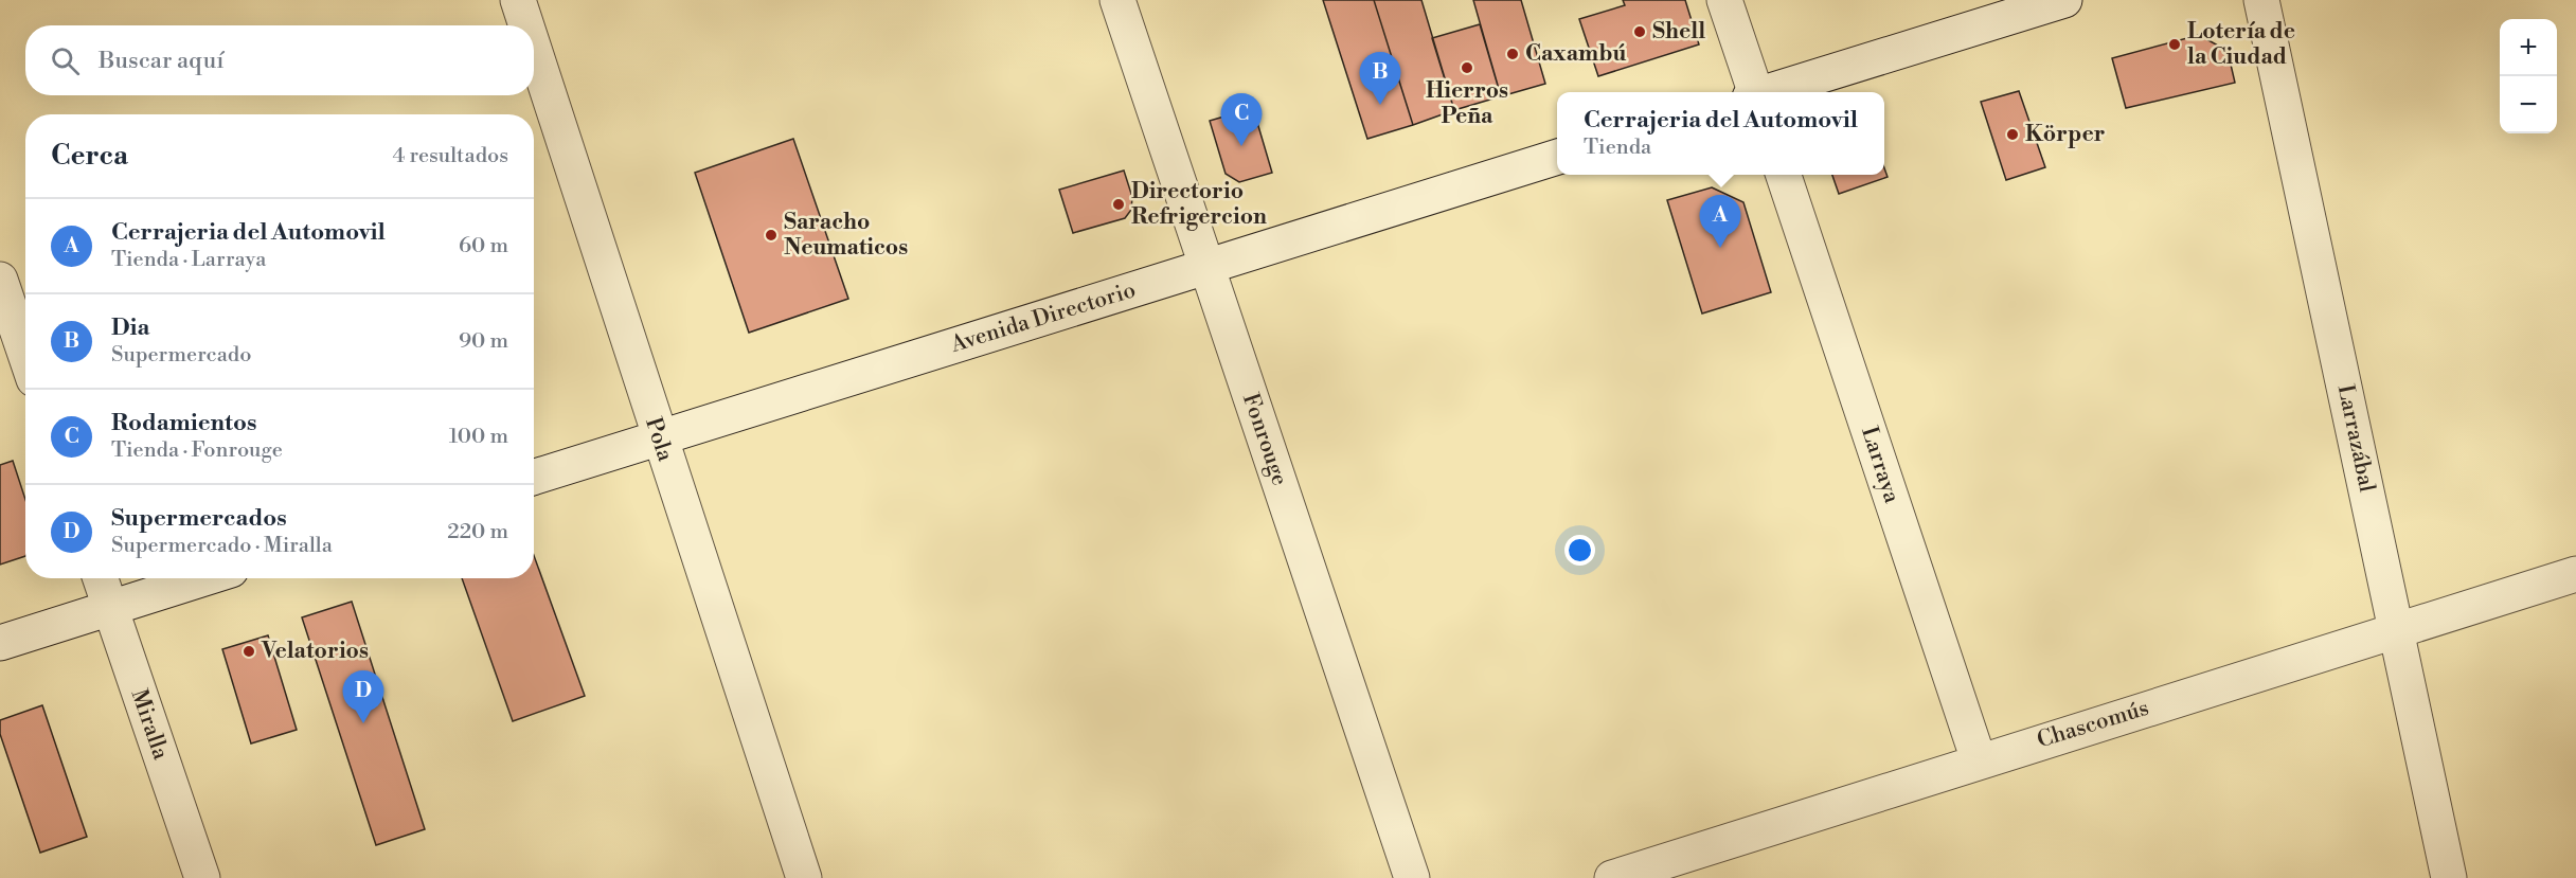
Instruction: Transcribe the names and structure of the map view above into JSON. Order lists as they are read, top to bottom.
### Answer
{
  "streets": {
    "street": [
      "Avenida Directorio",
      "Larrazábal",
      "Pola",
      "Fonrouge",
      "Larraya",
      "Miralla",
      "Chascomús"
    ]
  },
  "crossings": [
    ["Avenida Directorio", "Pola"],
    ["Avenida Directorio", "Fonrouge"],
    ["Larrazábal", "Chascomús"],
    ["Larraya", "Chascomús"]
  ],
  "places": [
    "Shell",
    "Lotería de la Ciudad",
    "Caxambú",
    "Hierros Peña",
    "Körper",
    "Directorio Refrigercion",
    "Saracho Neumaticos",
    "Velatorios"
  ],
  "page": {
    "map_buttons": ["+", "−"],
    "search": "Buscar aquí",
    "pins": [
      "B",
      "C",
      "A",
      "D"
    ],
    "popup": ["Cerrajeria del Automovil", "Tienda"],
    "heading": ["Cerca", "4 resultados"],
    "list": [
      {
        "mark": "A",
        "name": "Cerrajeria del Automovil",
        "note": "Tienda · Larraya",
        "value": "60 m"
      },
      {
        "mark": "B",
        "name": "Dia",
        "note": "Supermercado",
        "value": "90 m"
      },
      {
        "mark": "C",
        "name": "Rodamientos",
        "note": "Tienda · Fonrouge",
        "value": "100 m"
      },
      {
        "mark": "D",
        "name": "Supermercados",
        "note": "Supermercado · Miralla",
        "value": "220 m"
      }
    ]
  }
}
